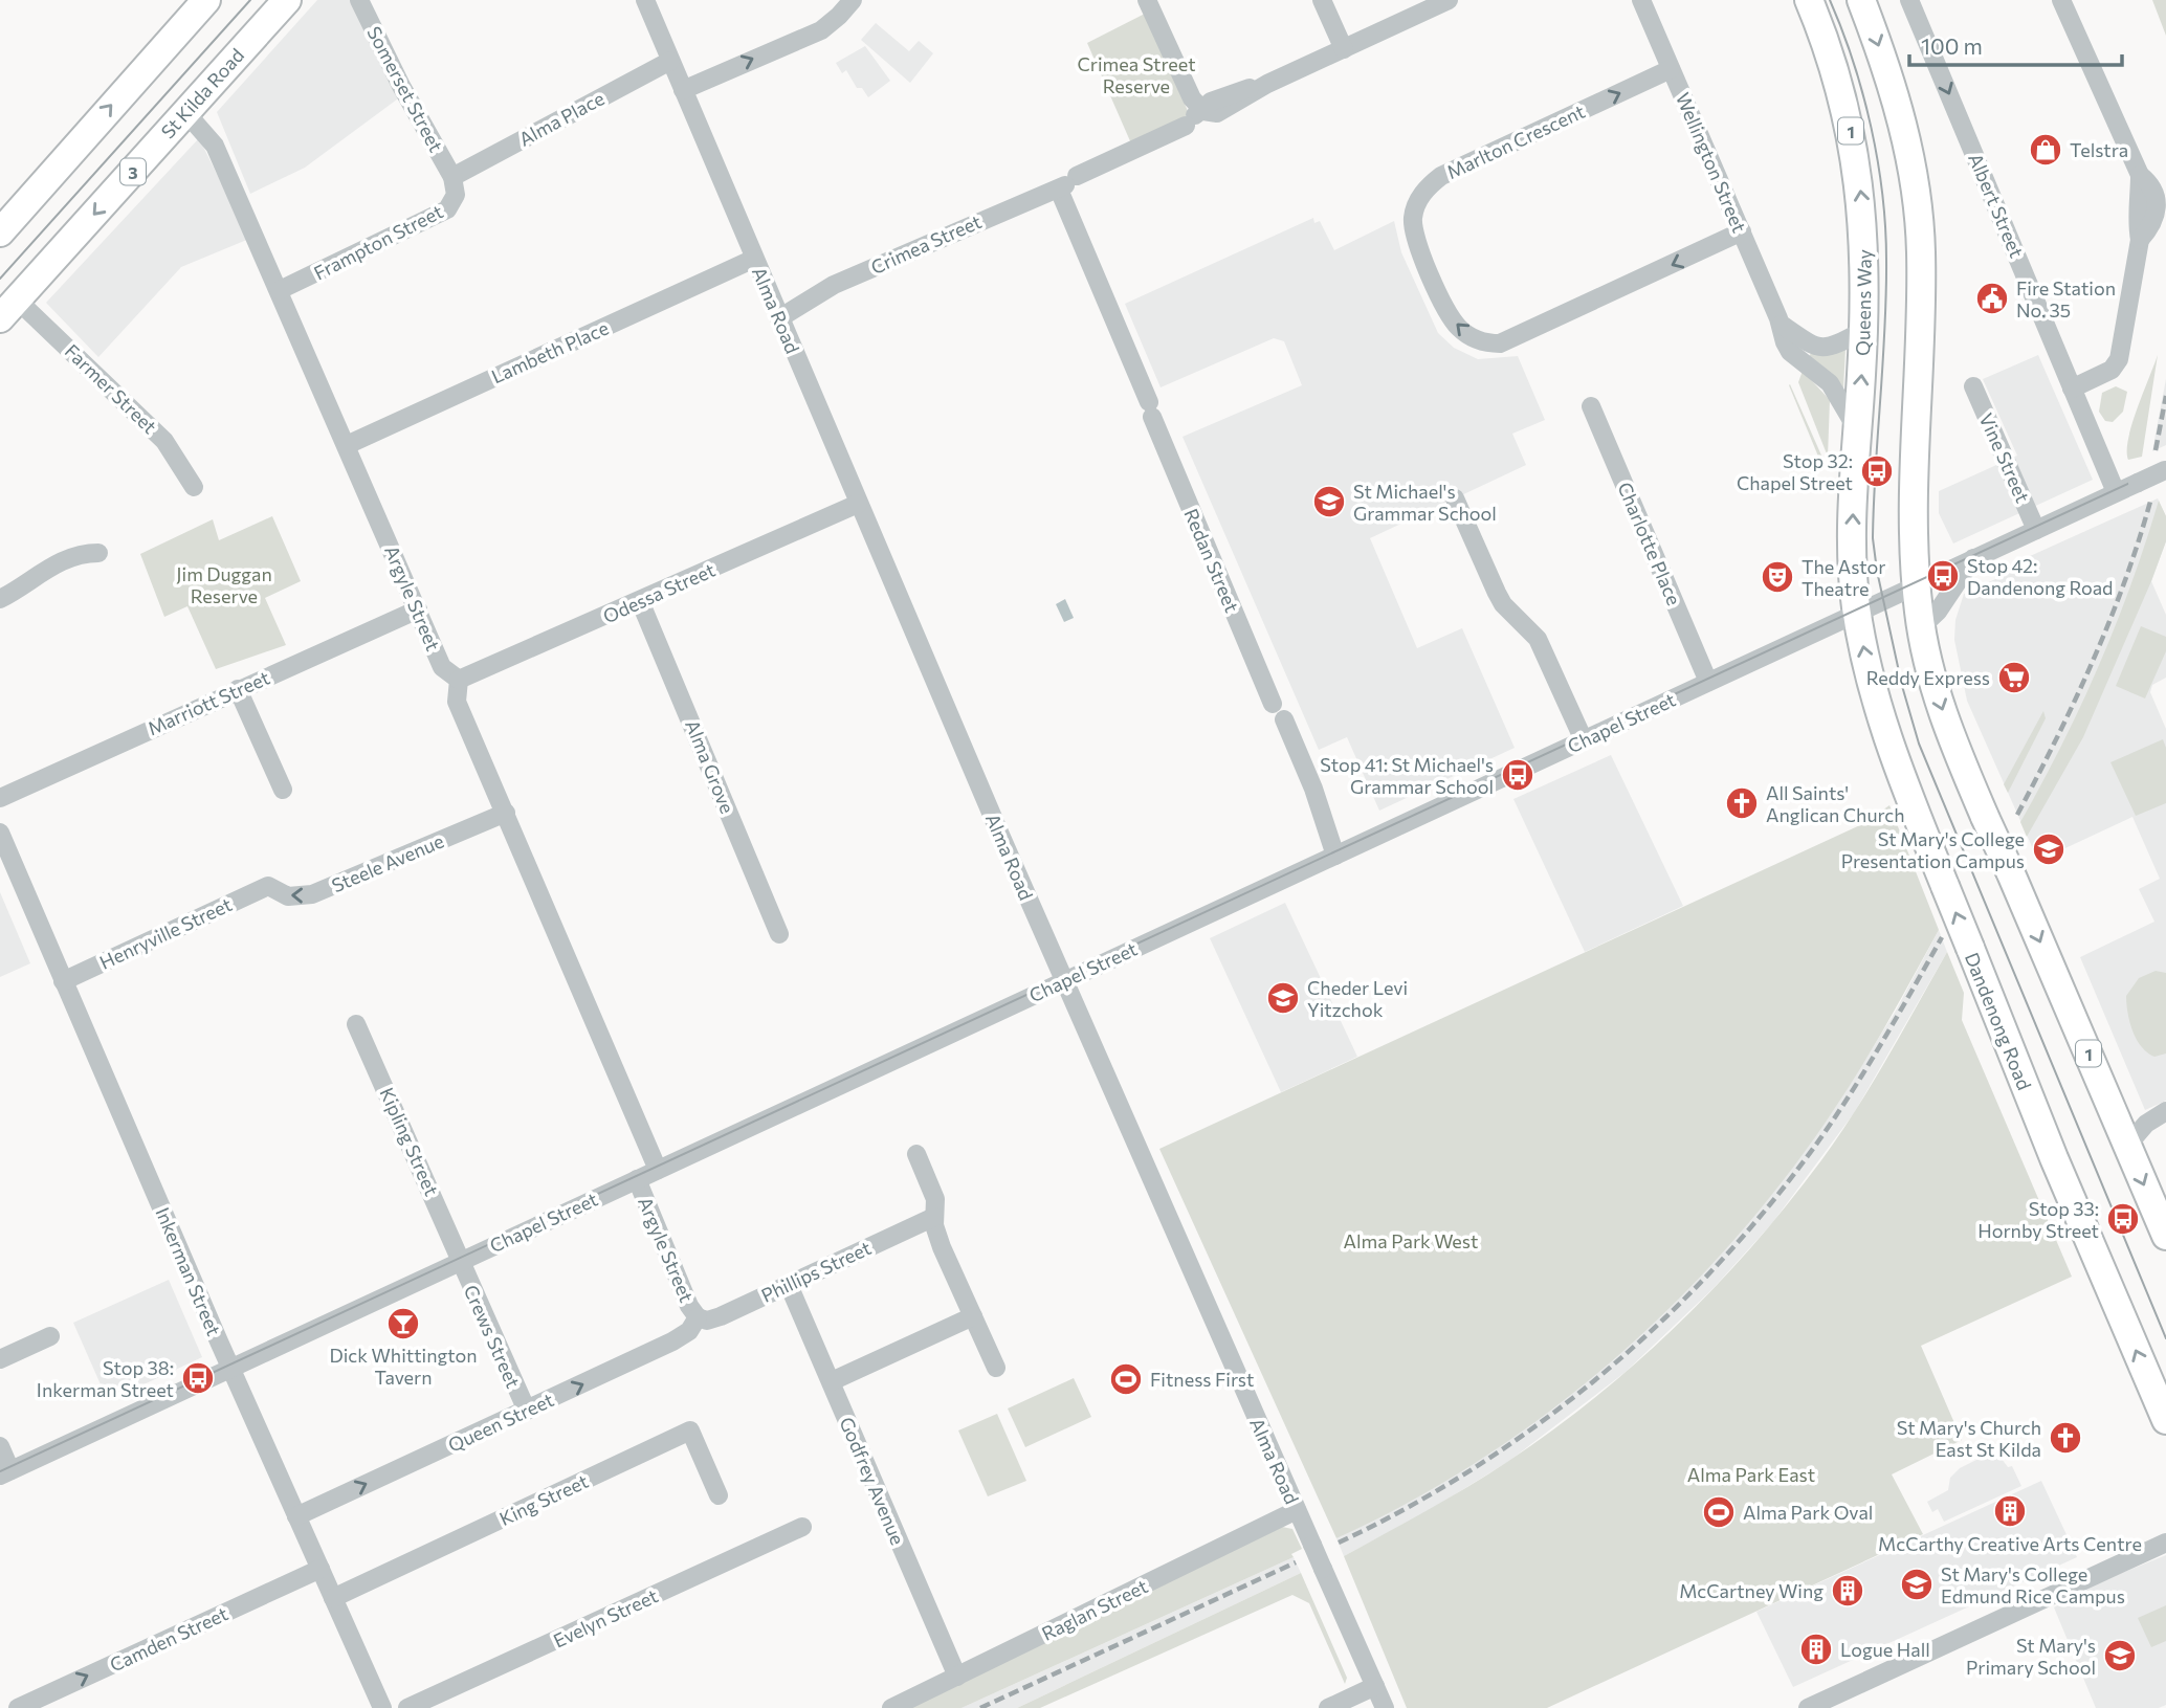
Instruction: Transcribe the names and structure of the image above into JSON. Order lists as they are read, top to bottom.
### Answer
{
  "streets": {
    "highway": [
      "St Kilda Road",
      "1",
      "3",
      "Queens Way",
      "Dandenong Road"
    ],
    "street": [
      "Somerset Street",
      "Alma Place",
      "Marlton Crescent",
      "Wellington Street",
      "Albert Street",
      "Frampton Street",
      "Crimea Street",
      "Alma Road",
      "Lambeth Place",
      "Farmer Street",
      "Vine Street",
      "Charlotte Place",
      "Redan Street",
      "Odessa Street",
      "Argyle Street",
      "Marriott Street",
      "Chapel Street",
      "Alma Grove",
      "Steele Avenue",
      "Henryville Street",
      "Kipling Street",
      "Inkerman Street",
      "Phillips Street",
      "Crews Street",
      "Queen Street",
      "Godfrey Avenue",
      "King Street",
      "Raglan Street",
      "Evelyn Street",
      "Camden Street"
    ]
  },
  "crossings": [
    ["Somerset Street", "Alma Place"],
    ["Somerset Street", "Frampton Street"],
    ["St Kilda Road", "Farmer Street"],
    ["St Kilda Road", "Argyle Street"],
    ["Alma Place", "Frampton Street"],
    ["Alma Place", "Alma Road"],
    ["1", "Chapel Street"],
    ["Marlton Crescent", "Wellington Street"],
    ["Wellington Street", "Queens Way"],
    ["Albert Street", "Chapel Street"],
    ["Frampton Street", "Argyle Street"],
    ["Crimea Street", "Alma Road"],
    ["Crimea Street", "Redan Street"],
    ["Queens Way", "Chapel Street"],
    ["Queens Way", "Dandenong Road"],
    ["Alma Road", "Lambeth Place"],
    ["Alma Road", "Odessa Street"],
    ["Alma Road", "Chapel Street"],
    ["Alma Road", "Raglan Street"],
    ["Lambeth Place", "Argyle Street"],
    ["Vine Street", "Chapel Street"],
    ["Charlotte Place", "Chapel Street"],
    ["Redan Street", "Chapel Street"],
    ["Odessa Street", "Argyle Street"],
    ["Odessa Street", "Alma Grove"],
    ["Argyle Street", "Marriott Street"],
    ["Argyle Street", "Chapel Street"],
    ["Argyle Street", "Steele Avenue"],
    ["Argyle Street", "Phillips Street"],
    ["Argyle Street", "Queen Street"],
    ["Chapel Street", "Dandenong Road"],
    ["Chapel Street", "Kipling Street"],
    ["Chapel Street", "Inkerman Street"],
    ["Chapel Street", "Crews Street"],
    ["Steele Avenue", "Henryville Street"],
    ["Henryville Street", "Inkerman Street"],
    ["Kipling Street", "Crews Street"],
    ["Inkerman Street", "Queen Street"],
    ["Inkerman Street", "King Street"],
    ["Inkerman Street", "Camden Street"],
    ["Phillips Street", "Queen Street"],
    ["Phillips Street", "Godfrey Avenue"],
    ["Crews Street", "Queen Street"],
    ["Godfrey Avenue", "Raglan Street"]
  ],
  "one_way": [
    "Albert Street",
    "Steele Avenue",
    "Queen Street",
    "Camden Street"
  ],
  "parks": [
    "Crimea Street Reserve",
    "Jim Duggan Reserve",
    "Alma Park West",
    "Alma Park East"
  ],
  "places": {
    "shop": ["Telstra"],
    "public building": ["Fire Station No. 35"],
    "bus stop": [
      "Stop 32: Chapel Street",
      "Stop 42: Dandenong Road",
      "Stop 41: St Michael's Grammar School",
      "Stop 33: Hornby Street",
      "Stop 38: Inkerman Street"
    ],
    "school or university": [
      "St Michael's Grammar School",
      "St Mary's College Presentation Campus",
      "Cheder Levi Yitzchok",
      "St Mary's College Edmund Rice Campus",
      "St Mary's Primary School"
    ],
    "theatre": ["The Astor Theatre"],
    "supermarket": ["Reddy Express"],
    "church": ["All Saints' Anglican Church", "St Mary's Church East St Kilda"],
    "bar": ["Dick Whittington Tavern"],
    "sports": ["Fitness First", "Alma Park Oval"],
    "building": ["McCarthy Creative Arts Centre", "McCartney Wing", "Logue Hall"]
  },
  "scale_bar": "100 m"
}
